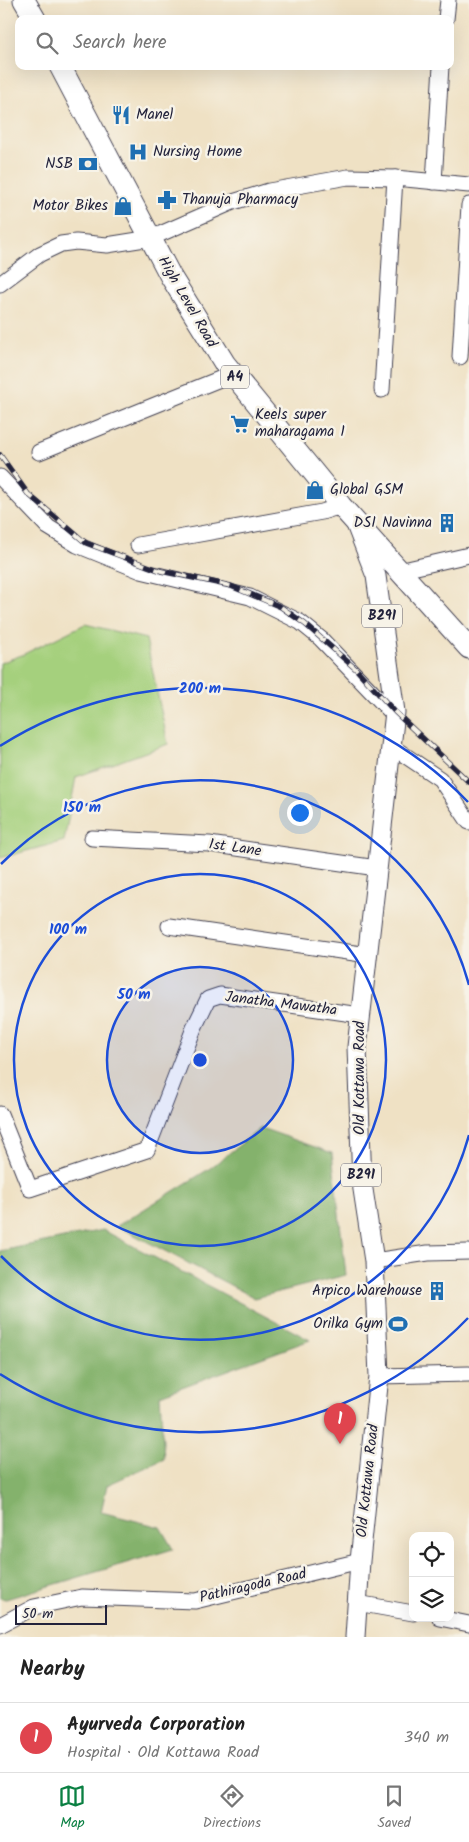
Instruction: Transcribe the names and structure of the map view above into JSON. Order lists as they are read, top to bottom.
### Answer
{
  "streets": {
    "highway": ["High Level Road", "A4"],
    "main road": ["B291", "Old Kottawa Road"],
    "street": ["1st Lane", "Janatha Mawatha", "Pathiragoda Road"]
  },
  "crossings": [
    ["High Level Road", "Old Kottawa Road"],
    ["1st Lane", "Old Kottawa Road"],
    ["Janatha Mawatha", "Old Kottawa Road"],
    ["Old Kottawa Road", "Pathiragoda Road"]
  ],
  "places": {
    "restaurant": ["Manel"],
    "hospital": ["Nursing Home"],
    "bank": ["NSB"],
    "pharmacy": ["Thanuja Pharmacy"],
    "shop": ["Motor Bikes", "Global GSM"],
    "supermarket": ["Keels super maharagama 1"],
    "building": ["DSI Navinna", "Arpico Warehouse"],
    "sports": ["Orilka Gym"]
  },
  "scale_bar": "50 m",
  "page": {
    "search": "Search here",
    "pins": "1",
    "scale": "50 m",
    "heading": "Nearby",
    "list": [
      {
        "mark": "1",
        "name": "Ayurveda Corporation",
        "note": "Hospital · Old Kottawa Road",
        "value": "340 m"
      }
    ],
    "nav": ["Map", "Directions", "Saved"]
  },
  "rings": [
    "200 m",
    "150 m",
    "100 m",
    "50 m"
  ]
}
